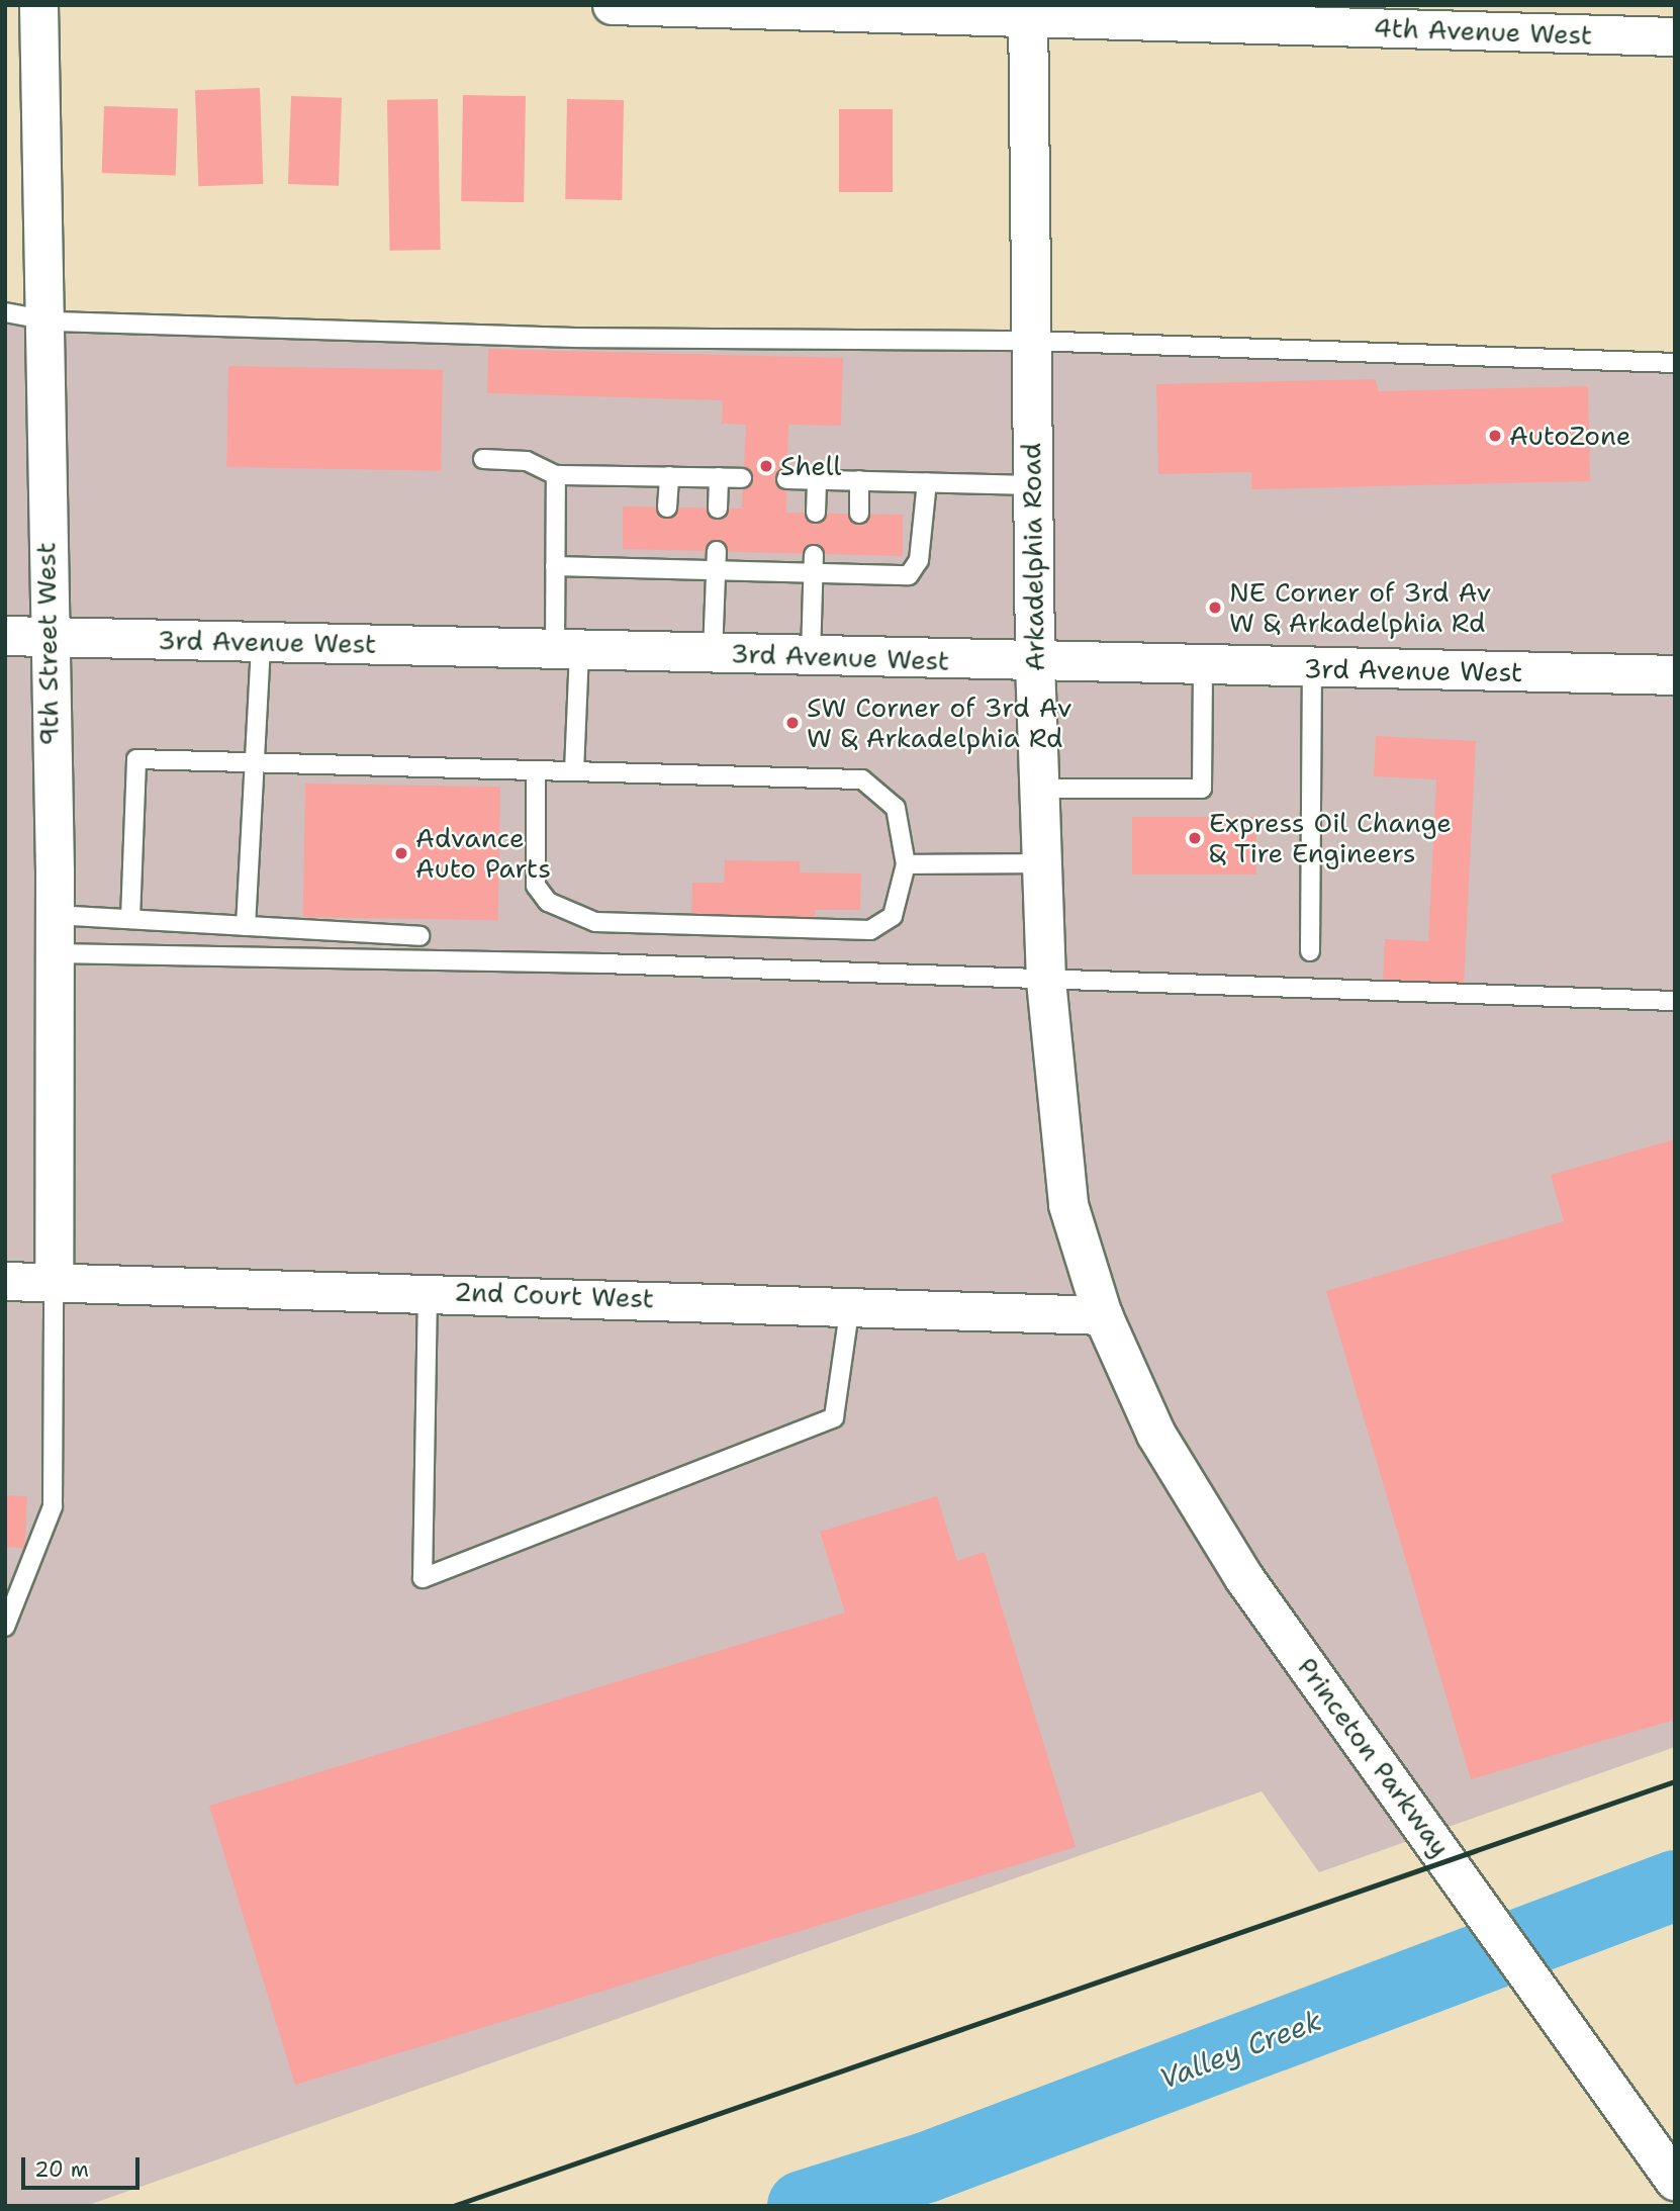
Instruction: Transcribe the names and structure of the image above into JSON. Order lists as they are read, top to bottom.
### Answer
{
  "streets": {
    "main road": ["Arkadelphia Road", "3rd Avenue West", "Princeton Parkway"],
    "street": ["4th Avenue West", "9th Street West", "2nd Court West"]
  },
  "crossings": [
    ["4th Avenue West", "Arkadelphia Road"],
    ["Arkadelphia Road", "3rd Avenue West"],
    ["Arkadelphia Road", "2nd Court West"],
    ["Arkadelphia Road", "Princeton Parkway"],
    ["3rd Avenue West", "9th Street West"],
    ["9th Street West", "2nd Court West"],
    ["2nd Court West", "Princeton Parkway"]
  ],
  "water": ["Valley Creek"],
  "places": [
    "AutoZone",
    "Shell",
    "NE Corner of 3rd Av W & Arkadelphia Rd",
    "SW Corner of 3rd Av W & Arkadelphia Rd",
    "Express Oil Change & Tire Engineers",
    "Advance Auto Parts"
  ],
  "scale_bar": "20 m"
}
